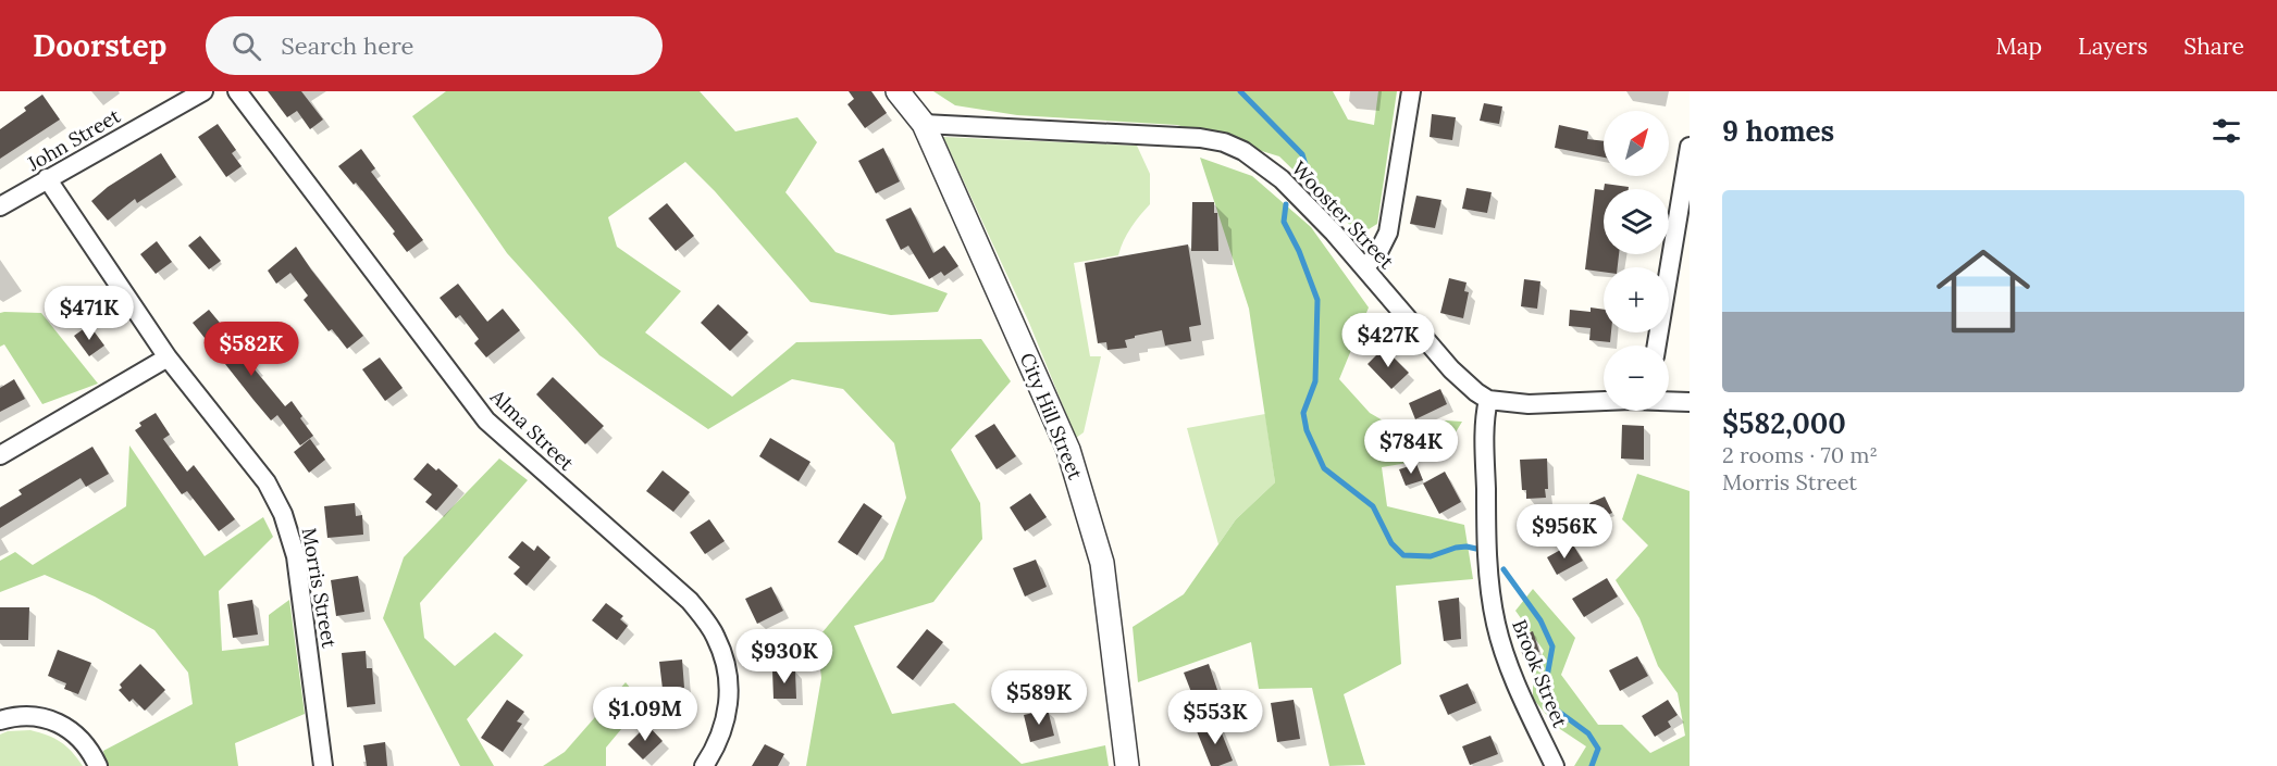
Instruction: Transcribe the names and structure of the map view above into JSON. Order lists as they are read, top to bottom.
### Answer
{
  "streets": {
    "street": [
      "John Street",
      "Wooster Street",
      "City Hill Street",
      "Alma Street",
      "Morris Street",
      "Brook Street"
    ]
  },
  "crossings": [
    ["John Street", "Morris Street"],
    ["Wooster Street", "City Hill Street"],
    ["Wooster Street", "Brook Street"]
  ],
  "north": "top right",
  "page": {
    "header": "Doorstep",
    "search": "Search here",
    "nav": ["Map", "Layers", "Share"],
    "heading": "9 homes",
    "map_buttons": ["+", "−"],
    "list": [
      {
        "name": "$582,000",
        "note": "2 rooms · 70 m² · Morris Street"
      }
    ],
    "price": [
      "$471K",
      "$427K",
      "$582K",
      "$784K",
      "$956K",
      "$930K",
      "$589K",
      "$1.09M",
      "$553K"
    ]
  }
}
